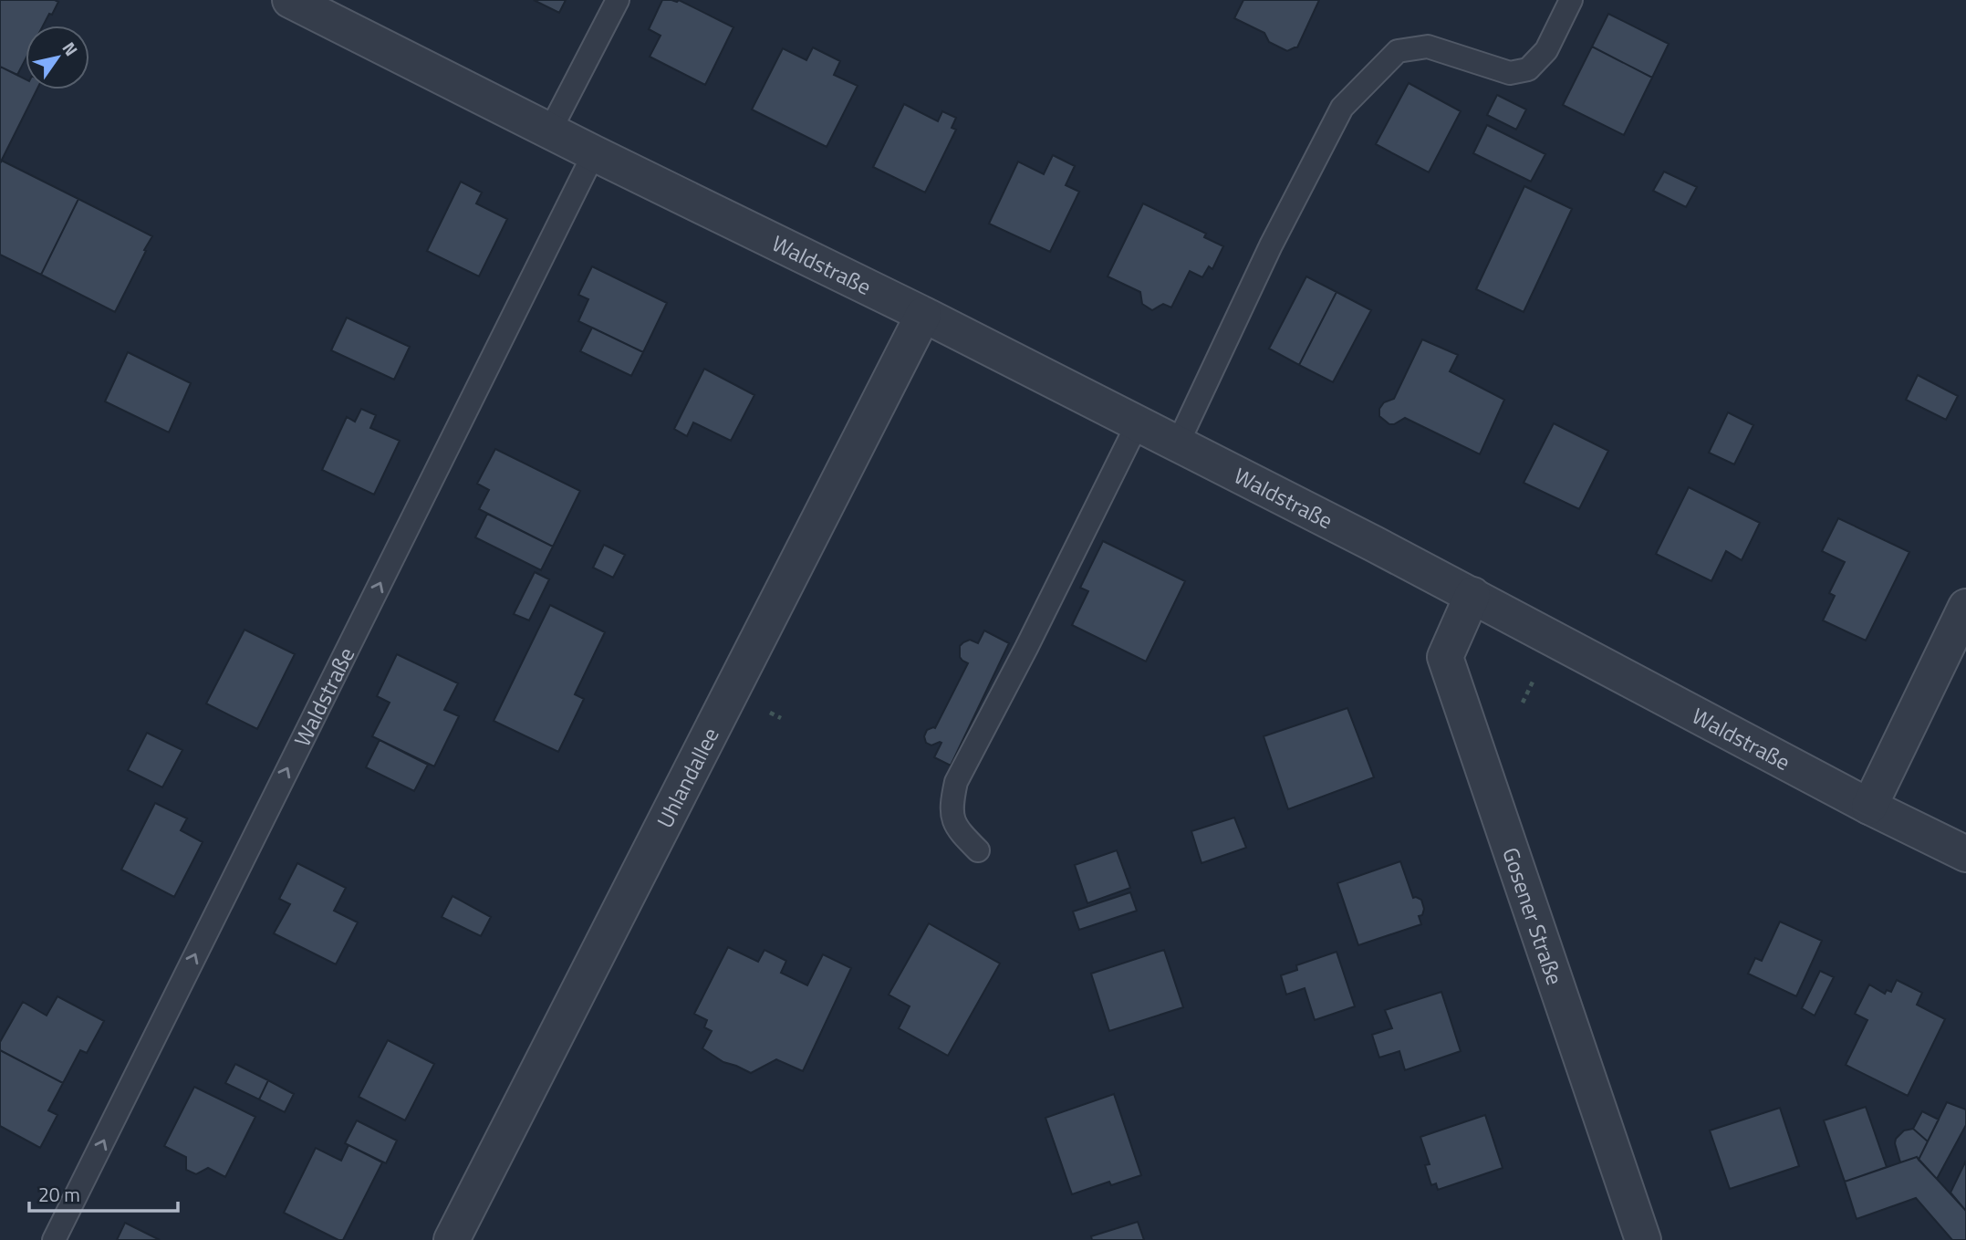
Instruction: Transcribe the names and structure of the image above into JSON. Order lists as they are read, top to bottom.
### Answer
{
  "streets": {
    "street": ["Waldstraße", "Uhlandallee", "Gosener Straße"]
  },
  "crossings": [
    ["Waldstraße", "Uhlandallee"],
    ["Waldstraße", "Gosener Straße"]
  ],
  "one_way": ["Waldstraße"],
  "scale_bar": "20 m",
  "north": "top right"
}
